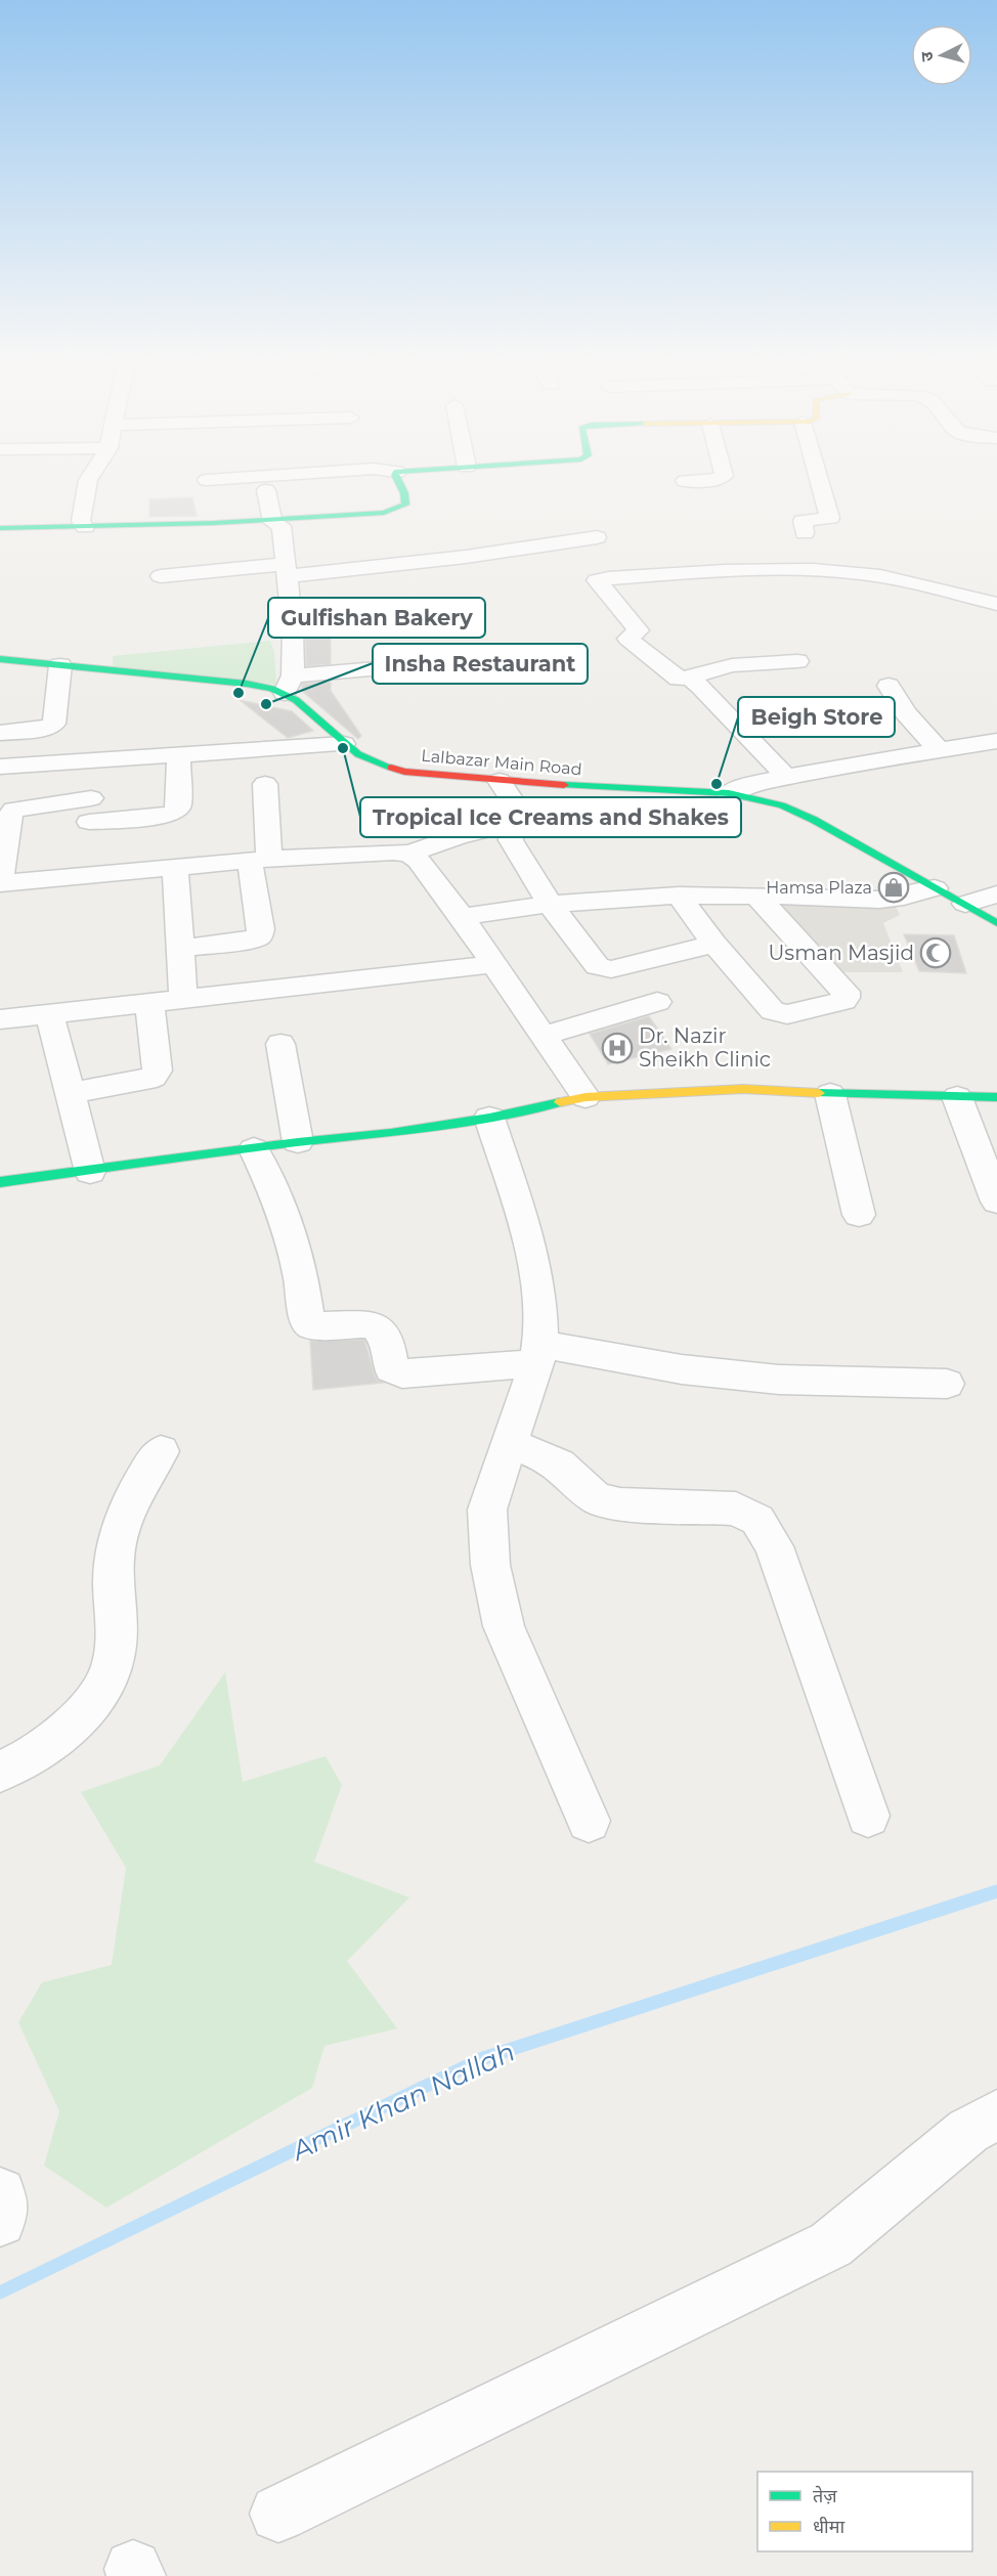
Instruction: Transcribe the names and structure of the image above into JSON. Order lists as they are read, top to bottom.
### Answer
{
  "streets": {
    "street": ["Lalbazar Main Road"]
  },
  "water": ["Amir Khan Nallah"],
  "places": {
    "other": [
      "Gulfishan Bakery",
      "Insha Restaurant",
      "Tropical Ice Creams and Shakes",
      "Beigh Store"
    ],
    "shop": ["Hamsa Plaza"],
    "mosque": ["Usman Masjid"],
    "hospital": ["Dr. Nazir Sheikh Clinic"]
  },
  "legend": ["तेज़", "धीमा"],
  "north": "left"
}
